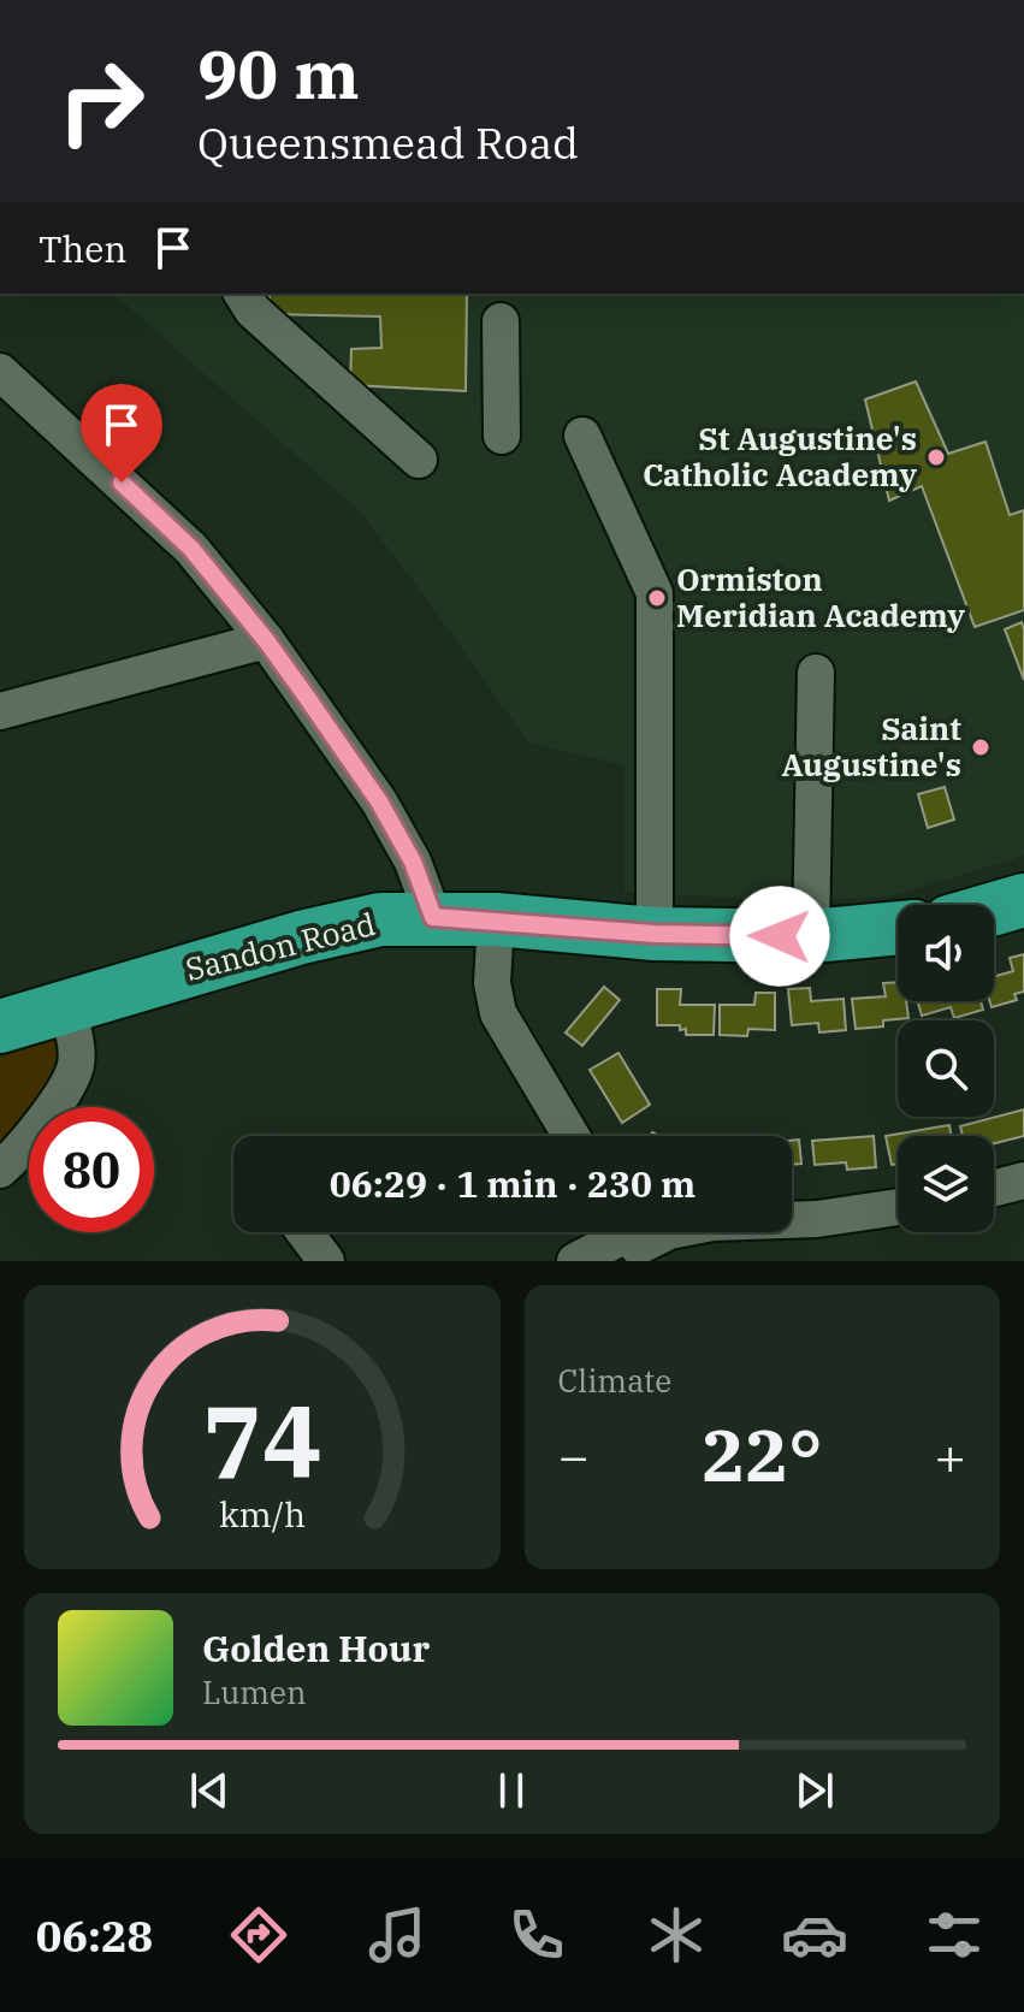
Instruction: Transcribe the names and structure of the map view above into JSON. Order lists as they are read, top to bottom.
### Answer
{
  "streets": {
    "highway": ["Sandon Road"]
  },
  "places": ["St Augustine's Catholic Academy", "Ormiston Meridian Academy", "Saint Augustine's"],
  "page": {
    "turn": ["90 m", "Queensmead Road"],
    "then": "Then",
    "limit": "80",
    "trip": "06:29 · 1 min · 230 m",
    "tile": "Climate",
    "heat": ["−", "22°", "+"],
    "song": ["Golden Hour", "Lumen"],
    "tabs": "06:28",
    "gauge": ["74", "km/h"]
  }
}
